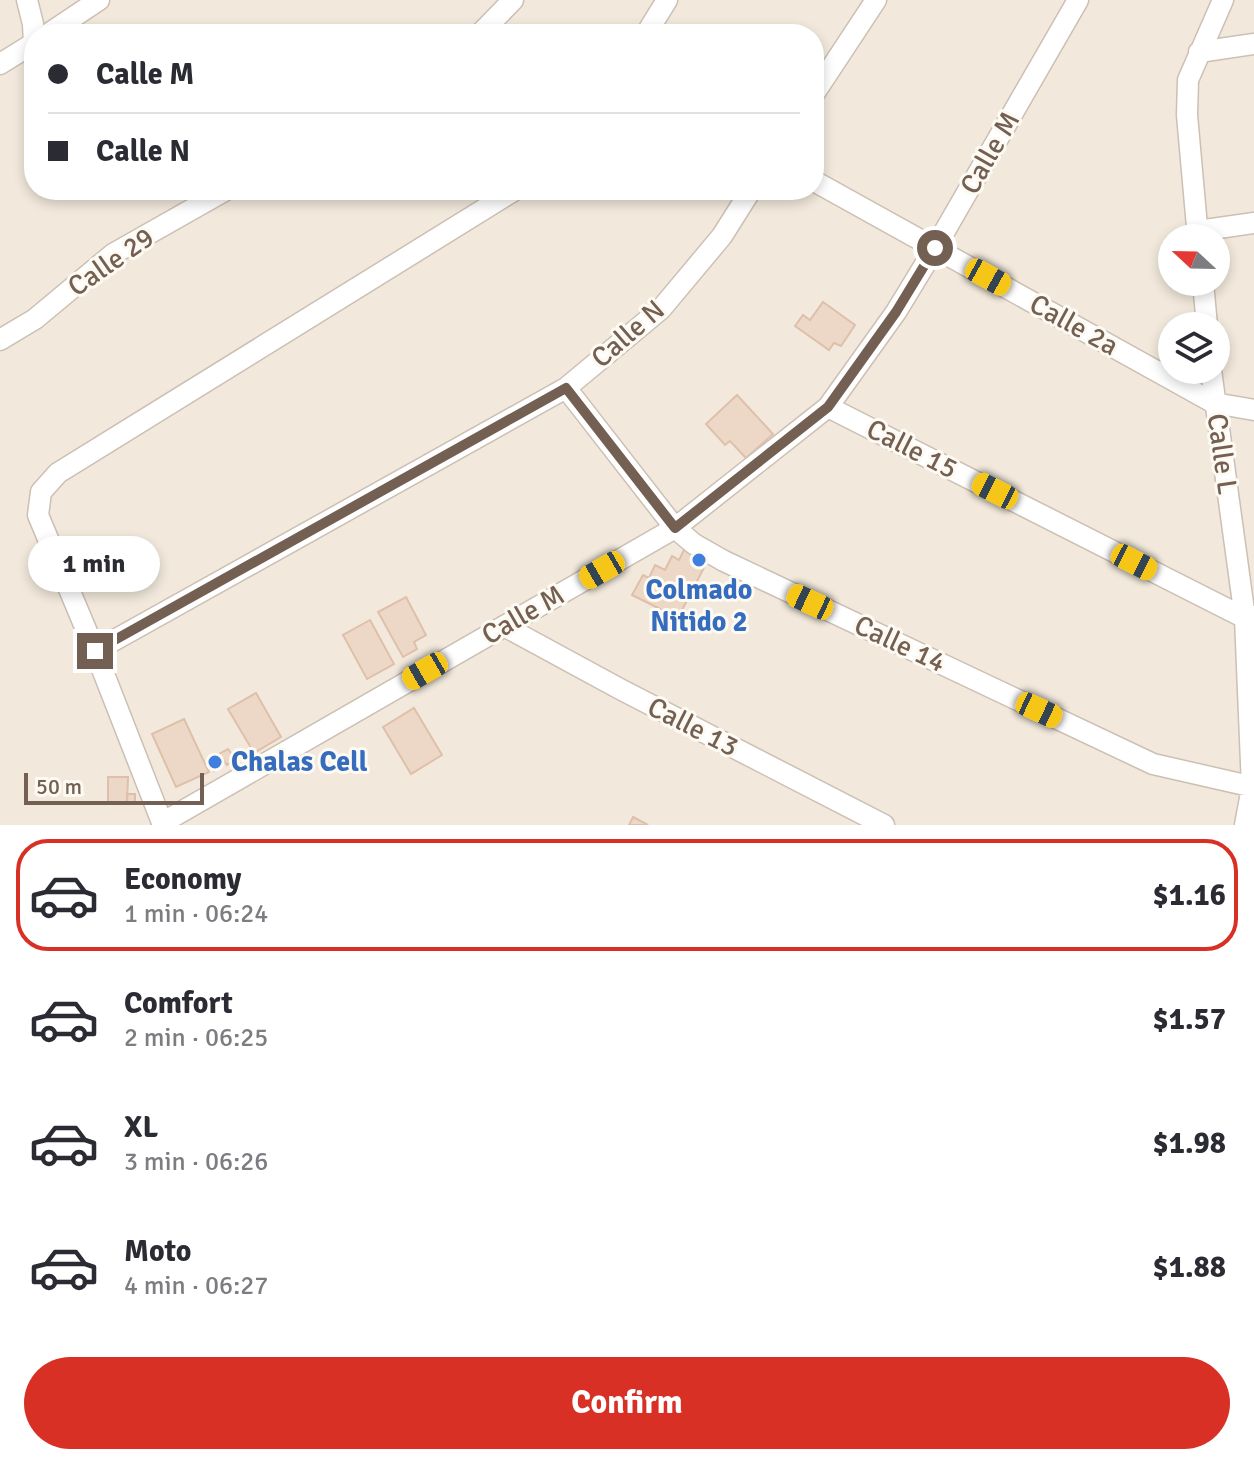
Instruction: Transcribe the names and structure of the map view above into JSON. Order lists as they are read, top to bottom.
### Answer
{
  "streets": {
    "street": [
      "Calle M",
      "Calle 29",
      "Calle 2a",
      "Calle N",
      "Calle 15",
      "Calle L",
      "Calle 14",
      "Calle 13"
    ]
  },
  "crossings": [
    ["Calle M", "Calle 2a"],
    ["Calle M", "Calle 15"],
    ["Calle M", "Calle 14"],
    ["Calle M", "Calle 13"],
    ["Calle 2a", "Calle L"],
    ["Calle N", "Calle 14"],
    ["Calle 15", "Calle L"],
    ["Calle L", "Calle 14"]
  ],
  "places": ["Colmado Nitido 2", "Chalas Cell"],
  "scale_bar": "50 m",
  "north": "left",
  "page": {
    "banner": ["Calle M", "Calle N"],
    "bubble": "1 min",
    "scale": "50 m",
    "list": [
      {
        "name": "Economy",
        "note": "1 min · 06:24",
        "value": "$1.16"
      },
      {
        "name": "Comfort",
        "note": "2 min · 06:25",
        "value": "$1.57"
      },
      {
        "name": "XL",
        "note": "3 min · 06:26",
        "value": "$1.98"
      },
      {
        "name": "Moto",
        "note": "4 min · 06:27",
        "value": "$1.88"
      }
    ],
    "buttons": "Confirm"
  }
}
